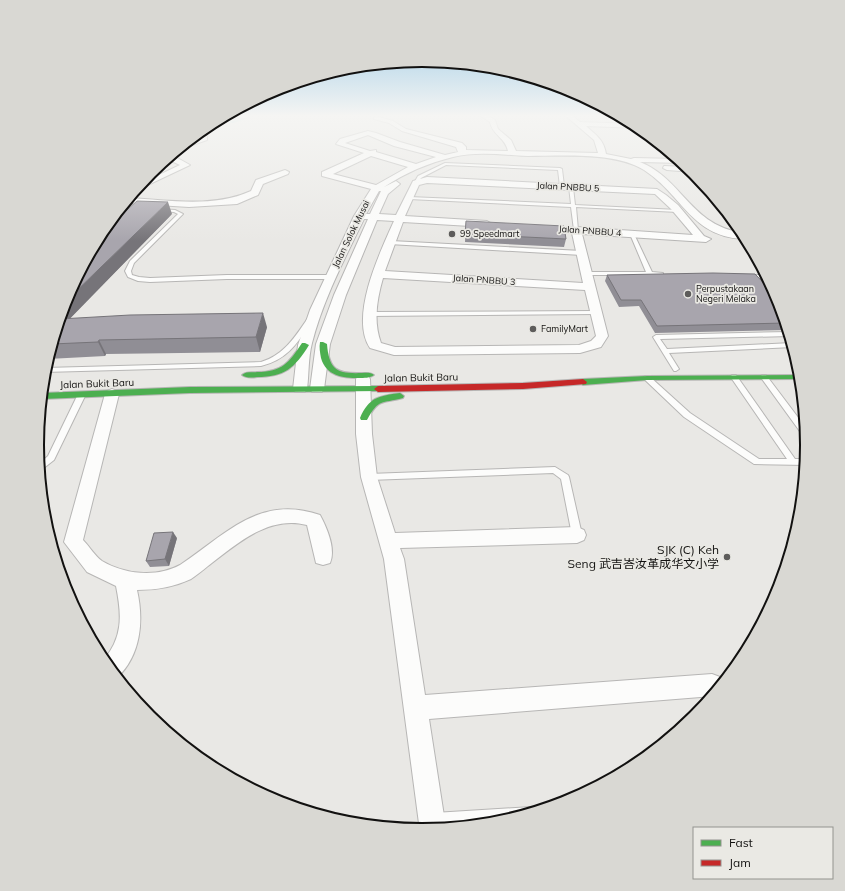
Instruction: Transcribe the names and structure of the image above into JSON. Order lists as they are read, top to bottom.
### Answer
{
  "streets": {
    "main road": ["Jalan Bukit Baru"],
    "street": [
      "Jalan PNBBU 5",
      "Jalan PNBBU 4",
      "Jalan Solok Musai",
      "Jalan PNBBU 3"
    ]
  },
  "crossings": [
    ["Jalan PNBBU 5", "Jalan PNBBU 4"],
    ["Jalan Solok Musai", "Jalan Bukit Baru"]
  ],
  "places": [
    "99 Speedmart",
    "Perpustakaan Negeri Melaka",
    "FamilyMart",
    "SJK (C) Keh Seng 武吉峇汝革成华文小学"
  ],
  "legend": ["Fast", "Jam"]
}
